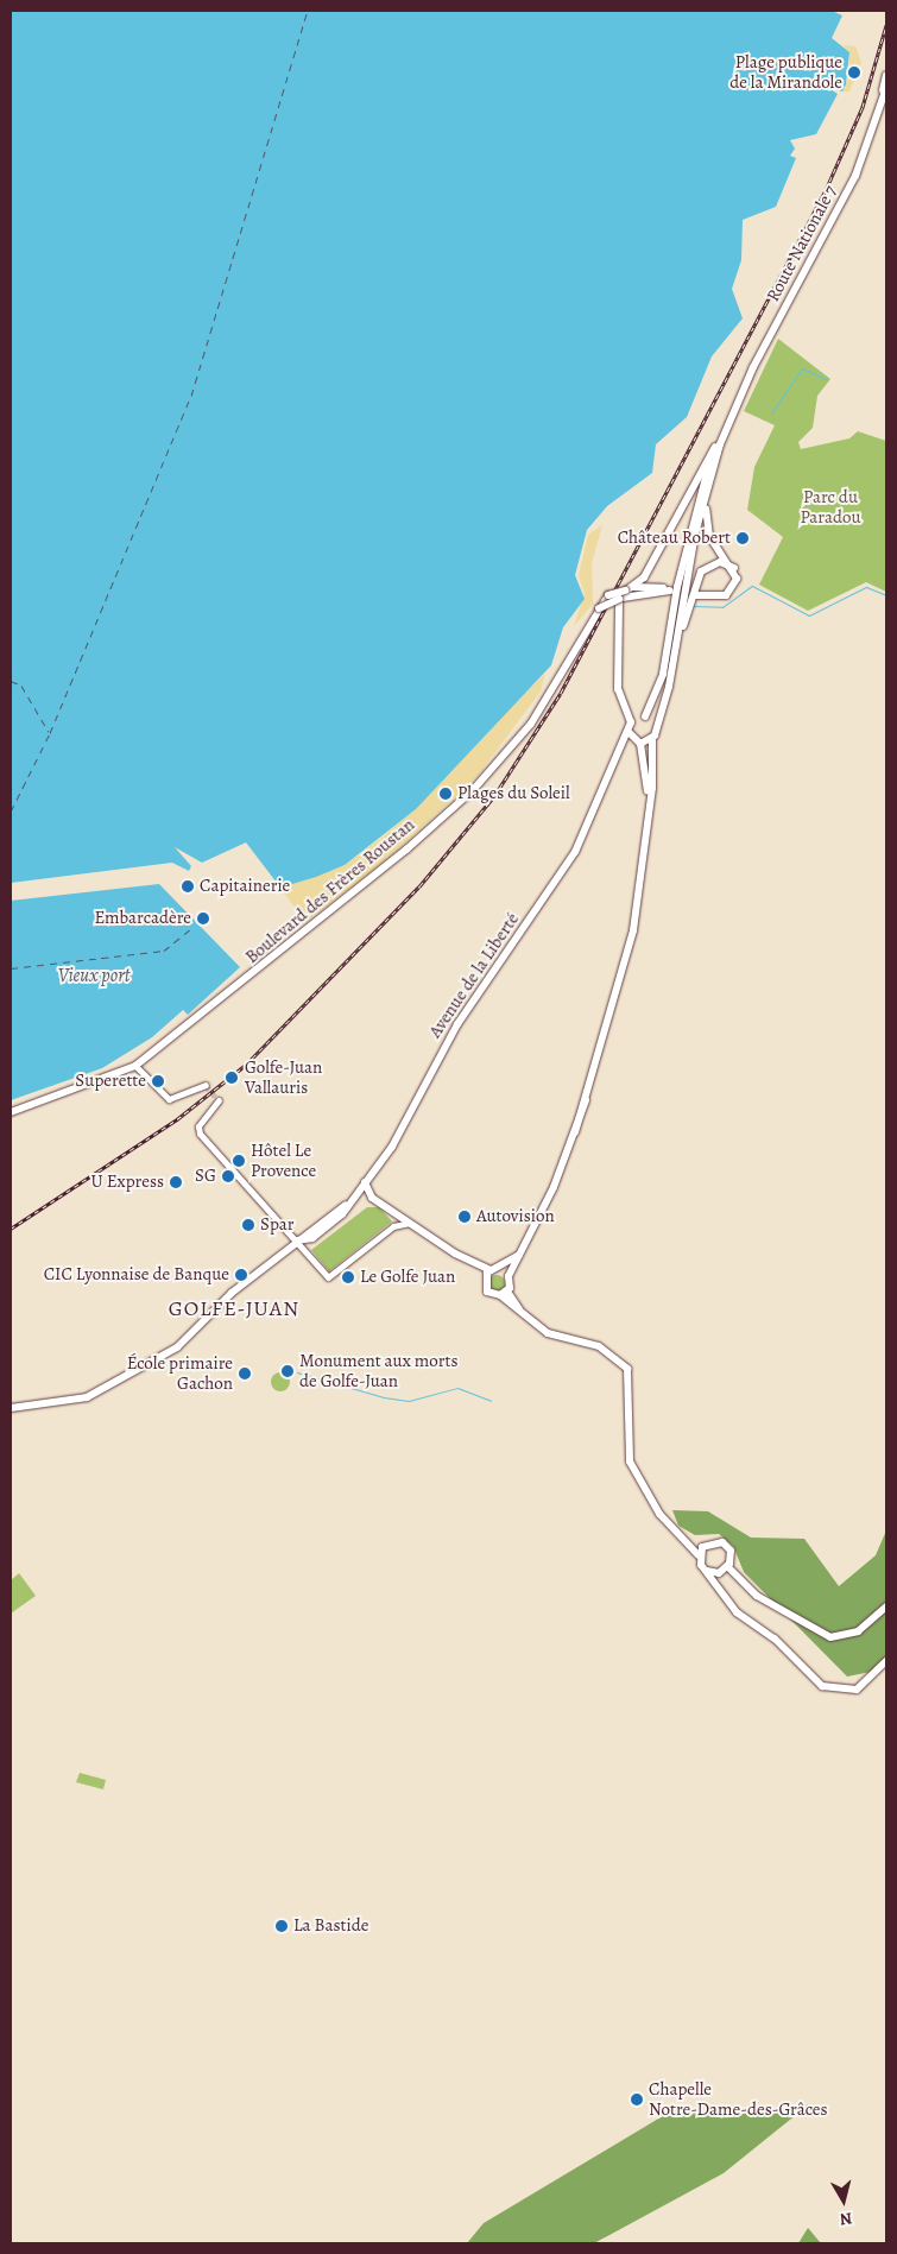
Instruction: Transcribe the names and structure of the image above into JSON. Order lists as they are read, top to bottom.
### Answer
{
  "streets": {
    "main road": ["Route Nationale 7", "Boulevard des Frères Roustan", "Avenue de la Liberté"]
  },
  "districts": ["GOLFE-JUAN"],
  "water": ["Vieux port"],
  "parks": ["Parc du Paradou"],
  "places": [
    "Plage publique de la Mirandole",
    "Château Robert",
    "Plages du Soleil",
    "Capitainerie",
    "Embarcadère",
    "Golfe-Juan Vallauris",
    "Superette",
    "Hôtel Le Provence",
    "SG",
    "U Express",
    "Autovision",
    "Spar",
    "CIC Lyonnaise de Banque",
    "Le Golfe Juan",
    "Monument aux morts de Golfe-Juan",
    "École primaire Gachon",
    "La Bastide",
    "Chapelle Notre-Dame-des-Grâces"
  ],
  "north": "bottom"
}
